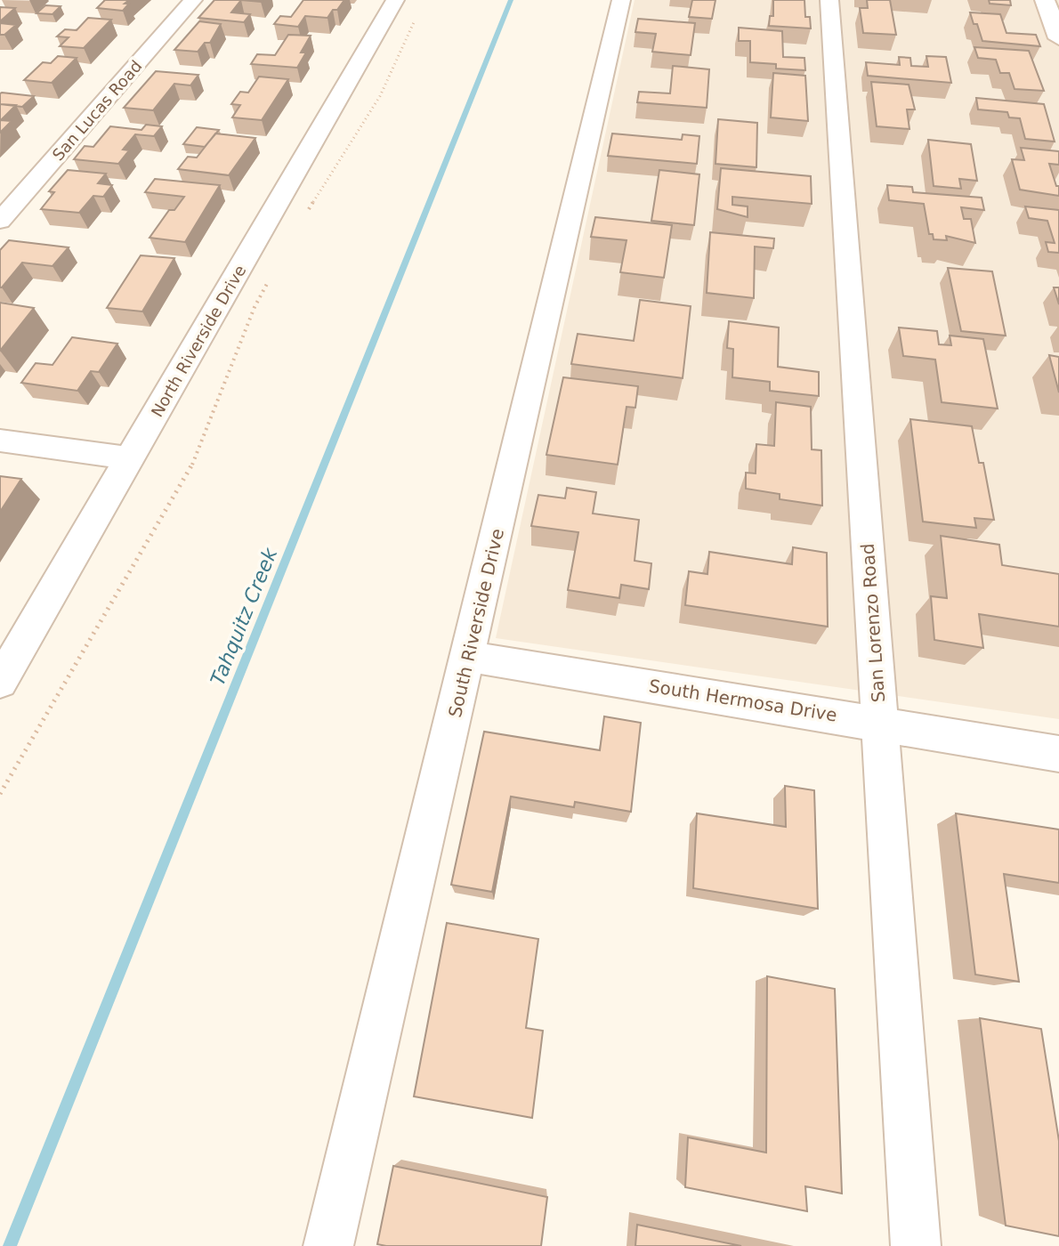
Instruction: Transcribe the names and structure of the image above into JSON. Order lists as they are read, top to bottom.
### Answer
{
  "streets": {
    "street": [
      "San Lucas Road",
      "North Riverside Drive",
      "South Riverside Drive",
      "San Lorenzo Road",
      "South Hermosa Drive"
    ]
  },
  "crossings": [
    ["South Riverside Drive", "South Hermosa Drive"],
    ["San Lorenzo Road", "South Hermosa Drive"]
  ],
  "water": ["Tahquitz Creek"]
}
